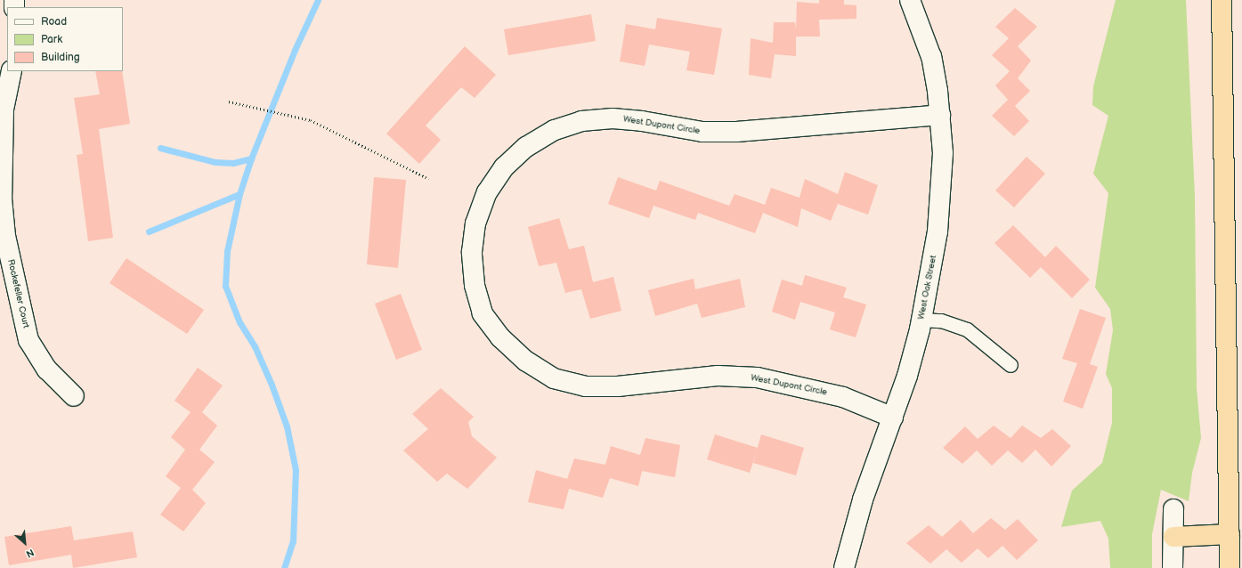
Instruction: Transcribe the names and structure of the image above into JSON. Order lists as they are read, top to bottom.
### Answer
{
  "streets": {
    "street": ["West Dupont Circle", "West Oak Street", "Rockefeller Court"]
  },
  "crossings": [
    ["West Dupont Circle", "West Oak Street"]
  ],
  "legend": ["Road", "Park", "Building"],
  "north": "bottom right"
}
